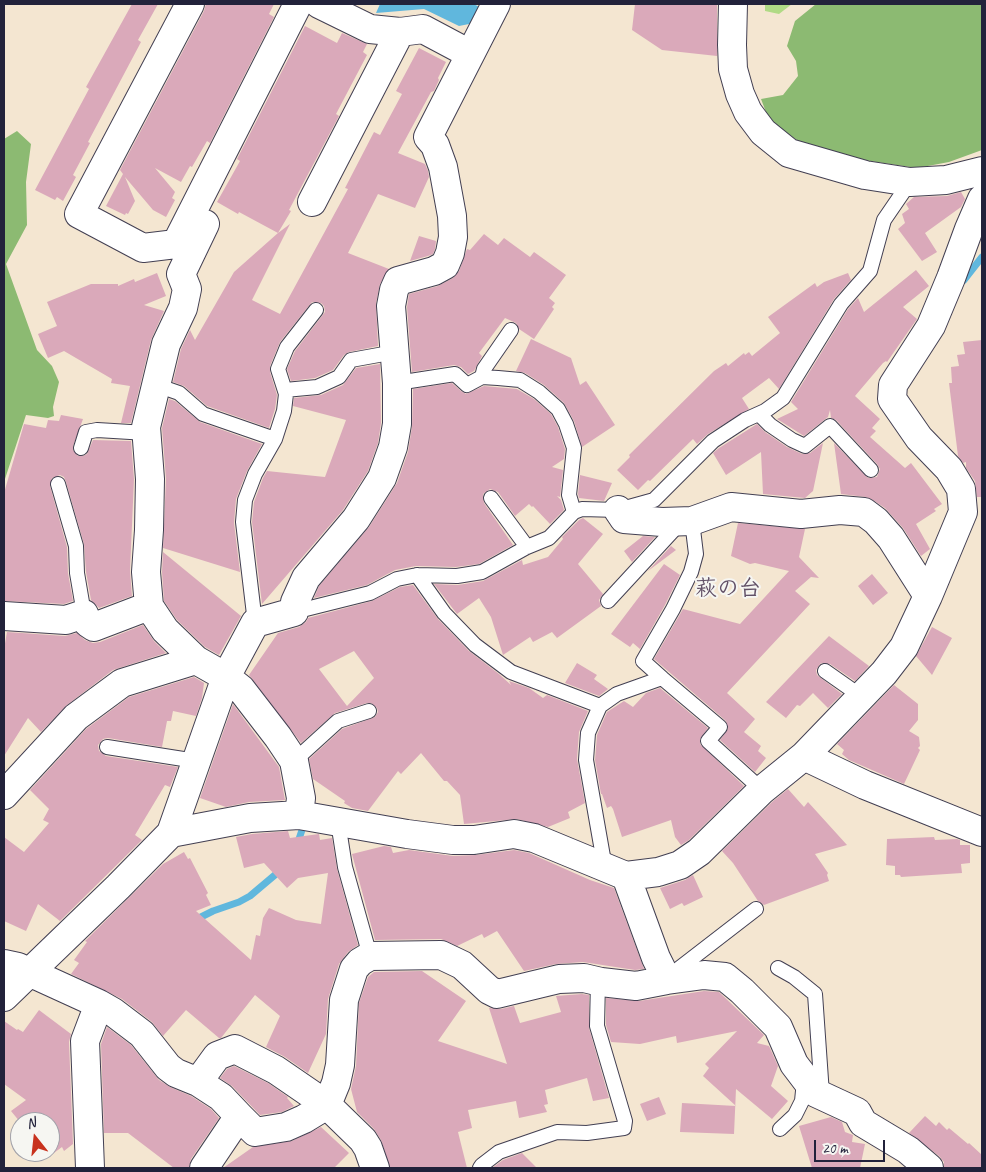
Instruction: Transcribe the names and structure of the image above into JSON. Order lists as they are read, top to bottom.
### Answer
{
  "districts": ["萩の台"],
  "scale_bar": "20 m",
  "north": "top"
}
